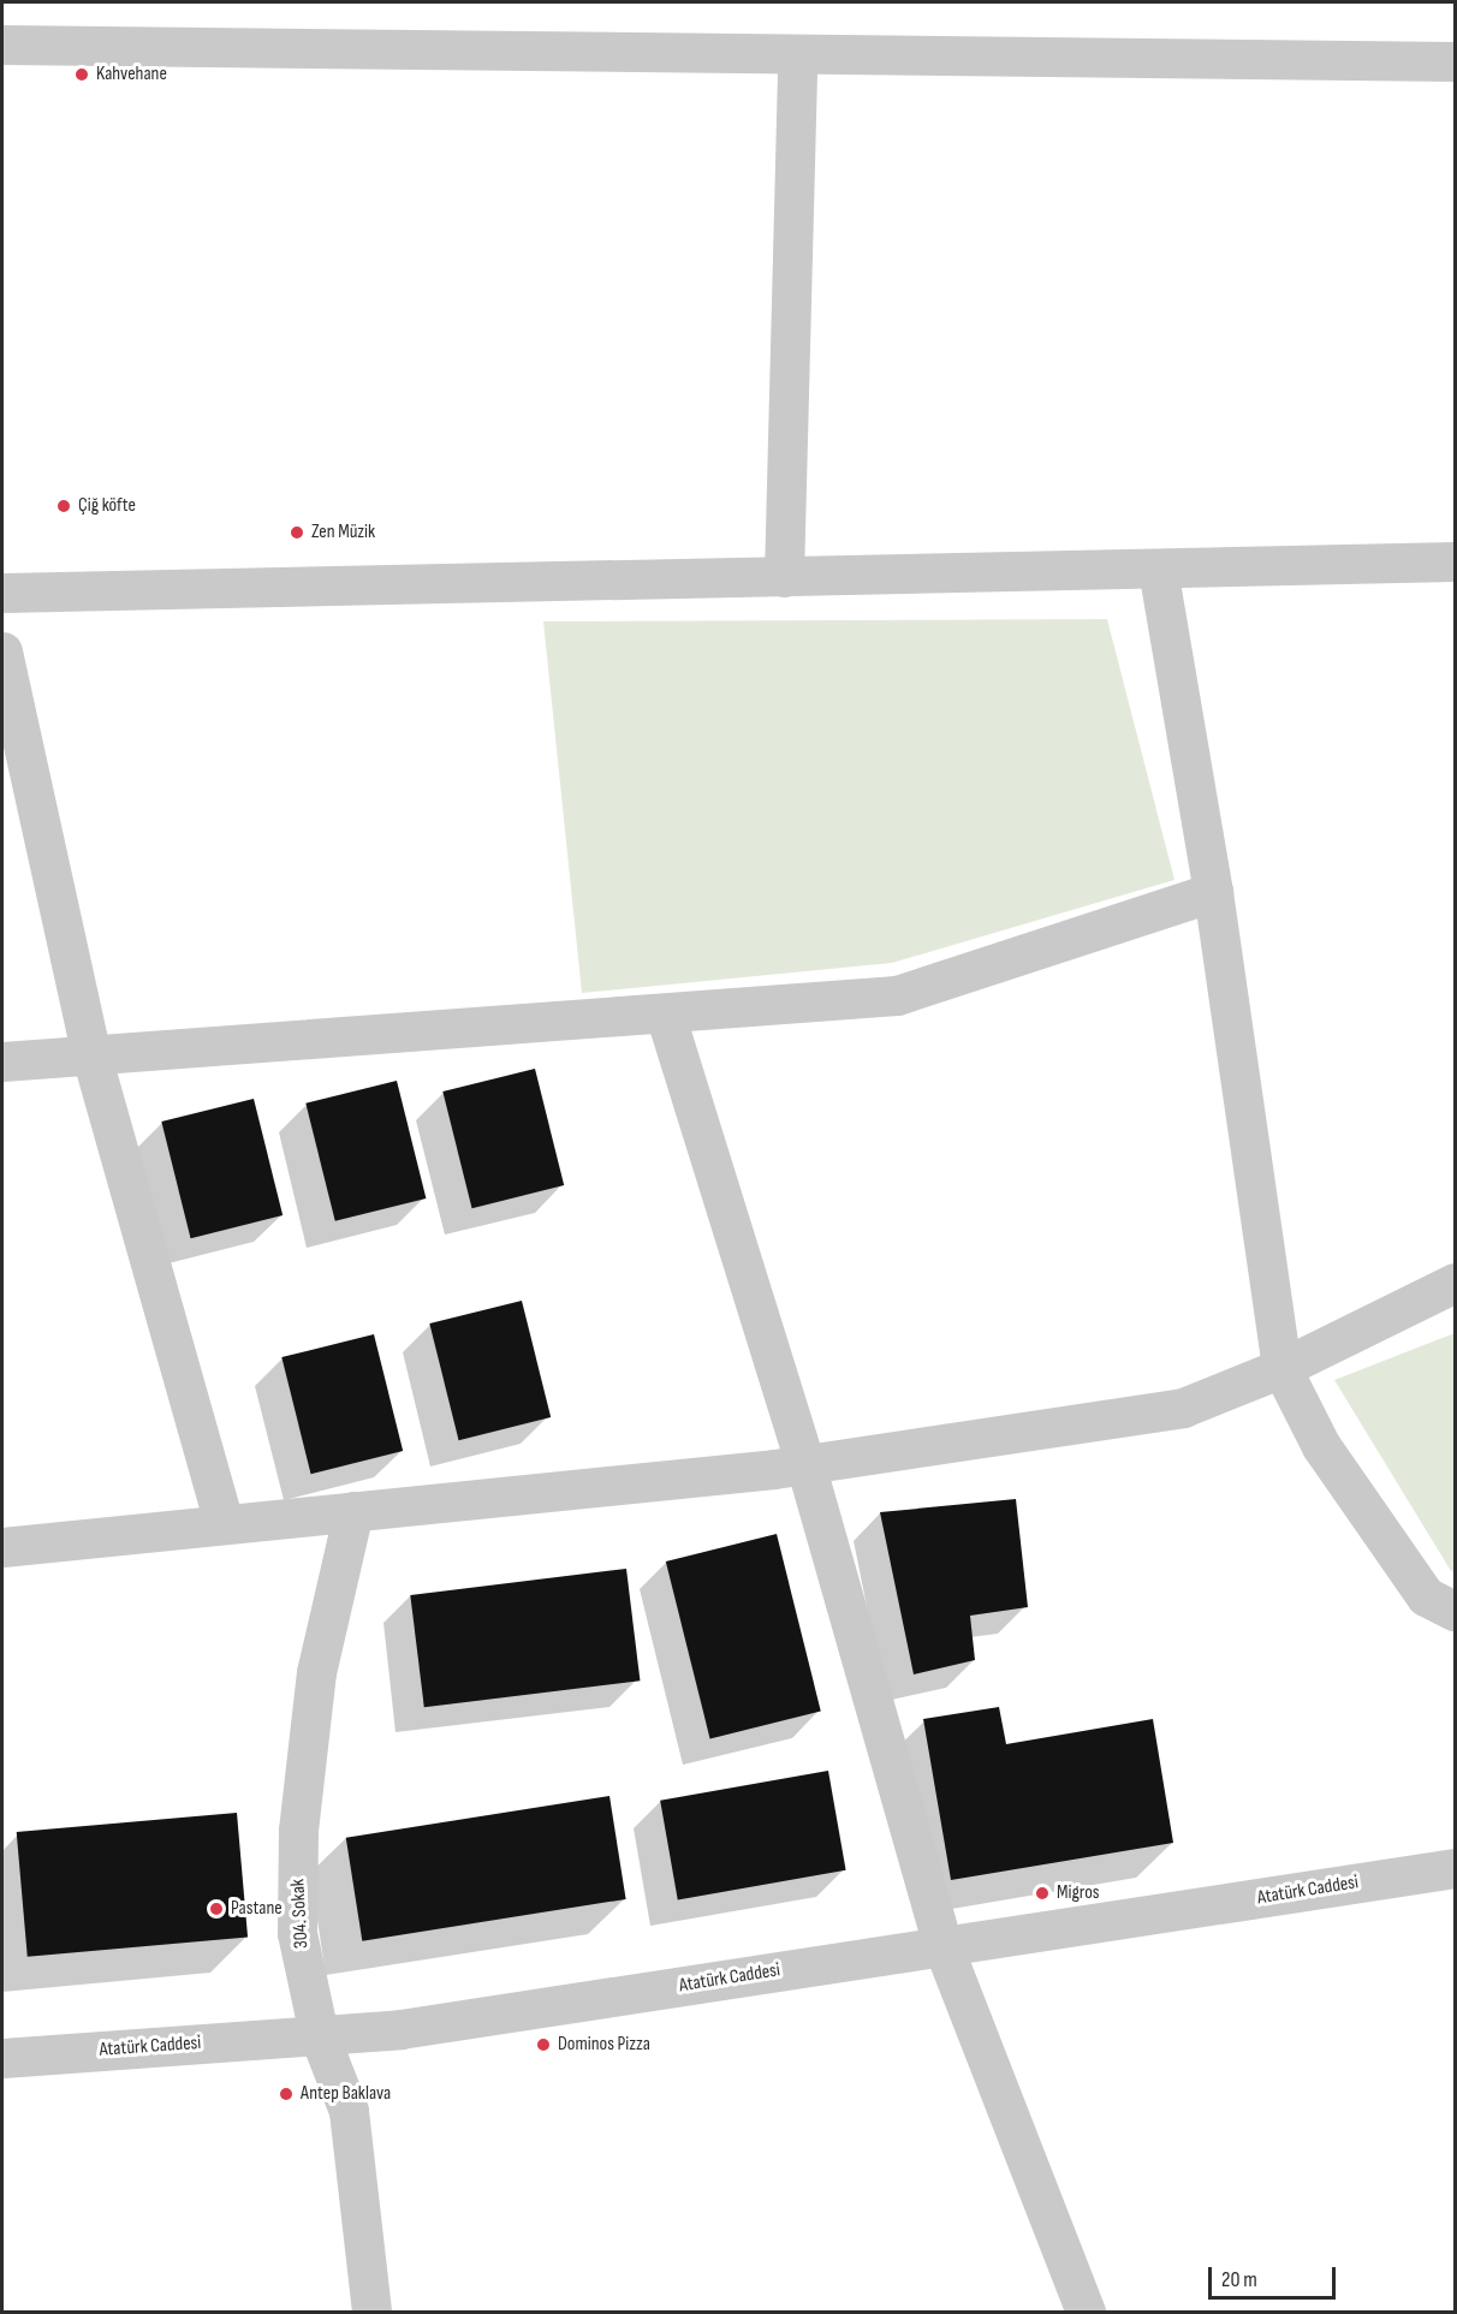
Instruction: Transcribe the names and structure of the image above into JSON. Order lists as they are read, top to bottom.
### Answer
{
  "streets": {
    "street": ["Atatürk Caddesi", "304. Sokak"]
  },
  "crossings": [
    ["Atatürk Caddesi", "304. Sokak"]
  ],
  "places": [
    "Kahvehane",
    "Çiğ köfte",
    "Zen Müzik",
    "Migros",
    "Pastane",
    "Dominos Pizza",
    "Antep Baklava"
  ],
  "scale_bar": "20 m"
}
